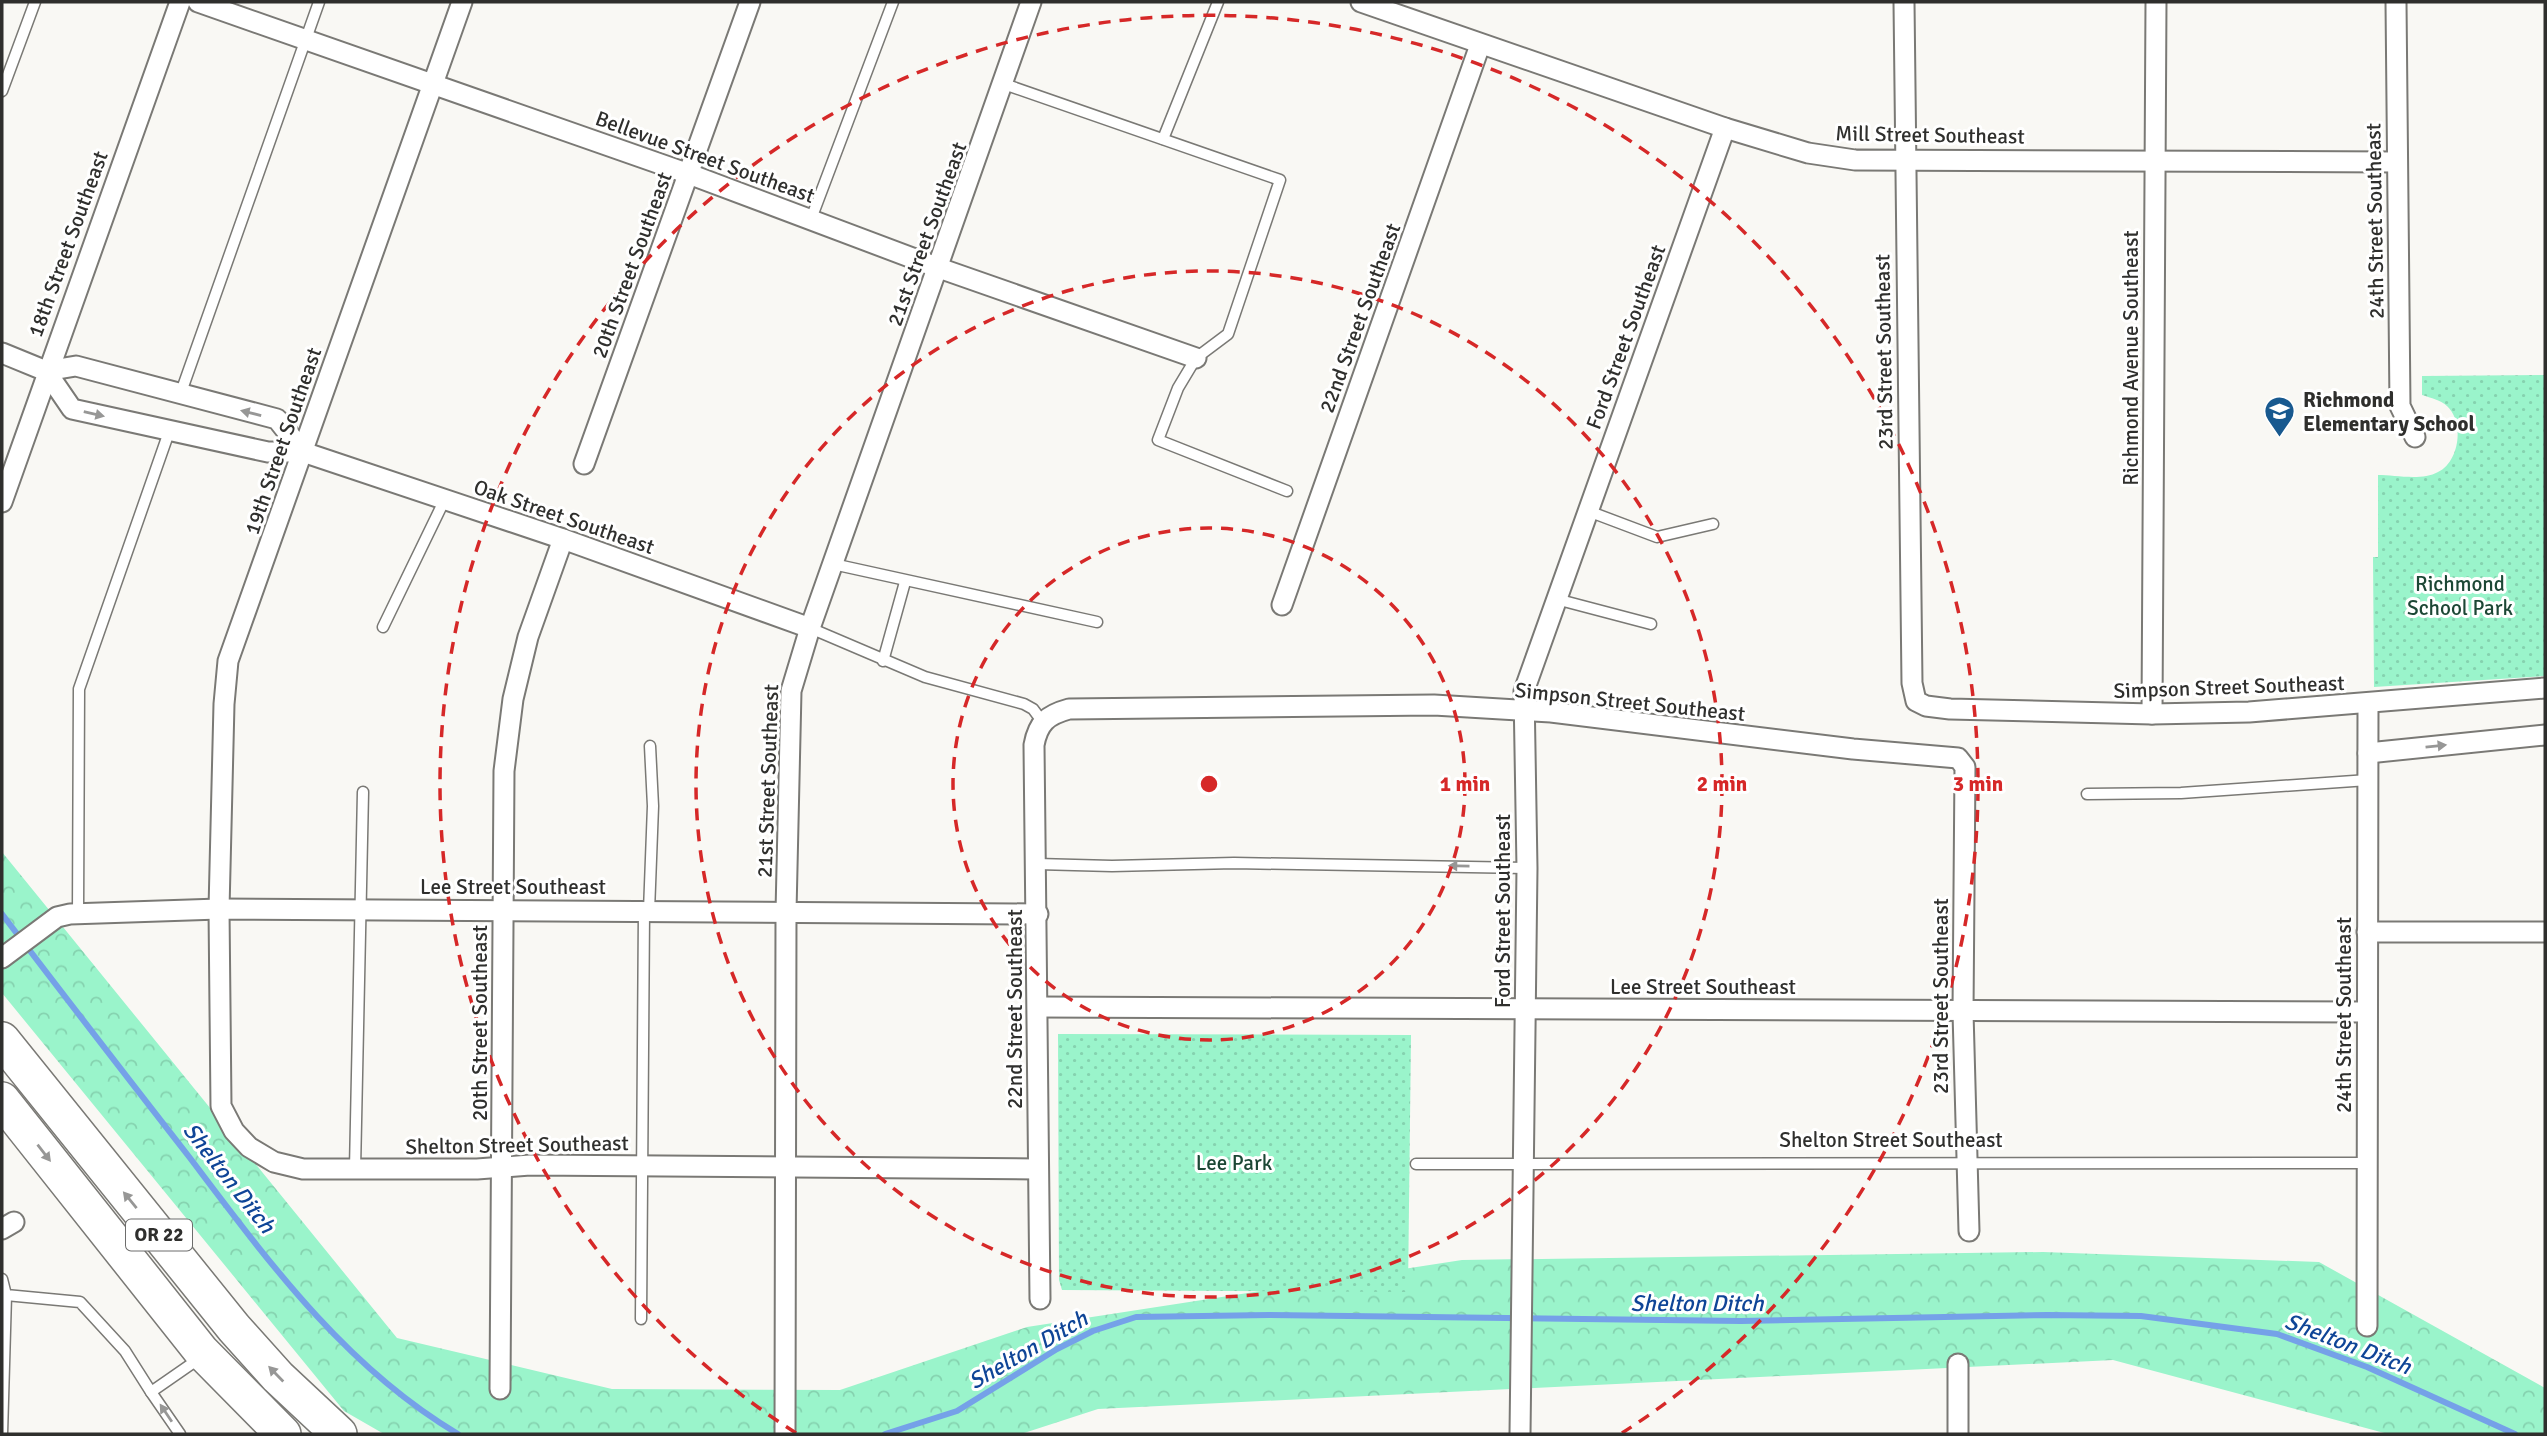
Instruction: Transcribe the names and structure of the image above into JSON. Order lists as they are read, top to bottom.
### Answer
{
  "streets": {
    "highway": ["OR 22"],
    "street": [
      "Mill Street Southeast",
      "Bellevue Street Southeast",
      "24th Street Southeast",
      "21st Street Southeast",
      "18th Street Southeast",
      "20th Street Southeast",
      "22nd Street Southeast",
      "Ford Street Southeast",
      "23rd Street Southeast",
      "Richmond Avenue Southeast",
      "19th Street Southeast",
      "Oak Street Southeast",
      "Simpson Street Southeast",
      "Lee Street Southeast",
      "Shelton Street Southeast"
    ]
  },
  "crossings": [
    ["Mill Street Southeast", "24th Street Southeast"],
    ["Mill Street Southeast", "22nd Street Southeast"],
    ["Mill Street Southeast", "Ford Street Southeast"],
    ["Mill Street Southeast", "23rd Street Southeast"],
    ["Mill Street Southeast", "Richmond Avenue Southeast"],
    ["Bellevue Street Southeast", "21st Street Southeast"],
    ["Bellevue Street Southeast", "20th Street Southeast"],
    ["Bellevue Street Southeast", "19th Street Southeast"],
    ["24th Street Southeast", "Simpson Street Southeast"],
    ["24th Street Southeast", "Lee Street Southeast"],
    ["24th Street Southeast", "Shelton Street Southeast"],
    ["21st Street Southeast", "Oak Street Southeast"],
    ["21st Street Southeast", "Lee Street Southeast"],
    ["21st Street Southeast", "Shelton Street Southeast"],
    ["18th Street Southeast", "Oak Street Southeast"],
    ["20th Street Southeast", "Oak Street Southeast"],
    ["20th Street Southeast", "Lee Street Southeast"],
    ["20th Street Southeast", "Shelton Street Southeast"],
    ["22nd Street Southeast", "Simpson Street Southeast"],
    ["22nd Street Southeast", "Lee Street Southeast"],
    ["22nd Street Southeast", "Shelton Street Southeast"],
    ["Ford Street Southeast", "Simpson Street Southeast"],
    ["Ford Street Southeast", "Lee Street Southeast"],
    ["Ford Street Southeast", "Shelton Street Southeast"],
    ["23rd Street Southeast", "Simpson Street Southeast"],
    ["23rd Street Southeast", "Lee Street Southeast"],
    ["23rd Street Southeast", "Shelton Street Southeast"],
    ["Richmond Avenue Southeast", "Simpson Street Southeast"],
    ["19th Street Southeast", "Oak Street Southeast"],
    ["19th Street Southeast", "Lee Street Southeast"],
    ["19th Street Southeast", "Shelton Street Southeast"],
    ["Lee Street Southeast", "Shelton Street Southeast"]
  ],
  "water": ["Shelton Ditch"],
  "parks": ["Richmond School Park", "Lee Park"],
  "places": {
    "school or university": ["Richmond Elementary School"]
  },
  "rings": ["1 min", "2 min", "3 min"]
}
